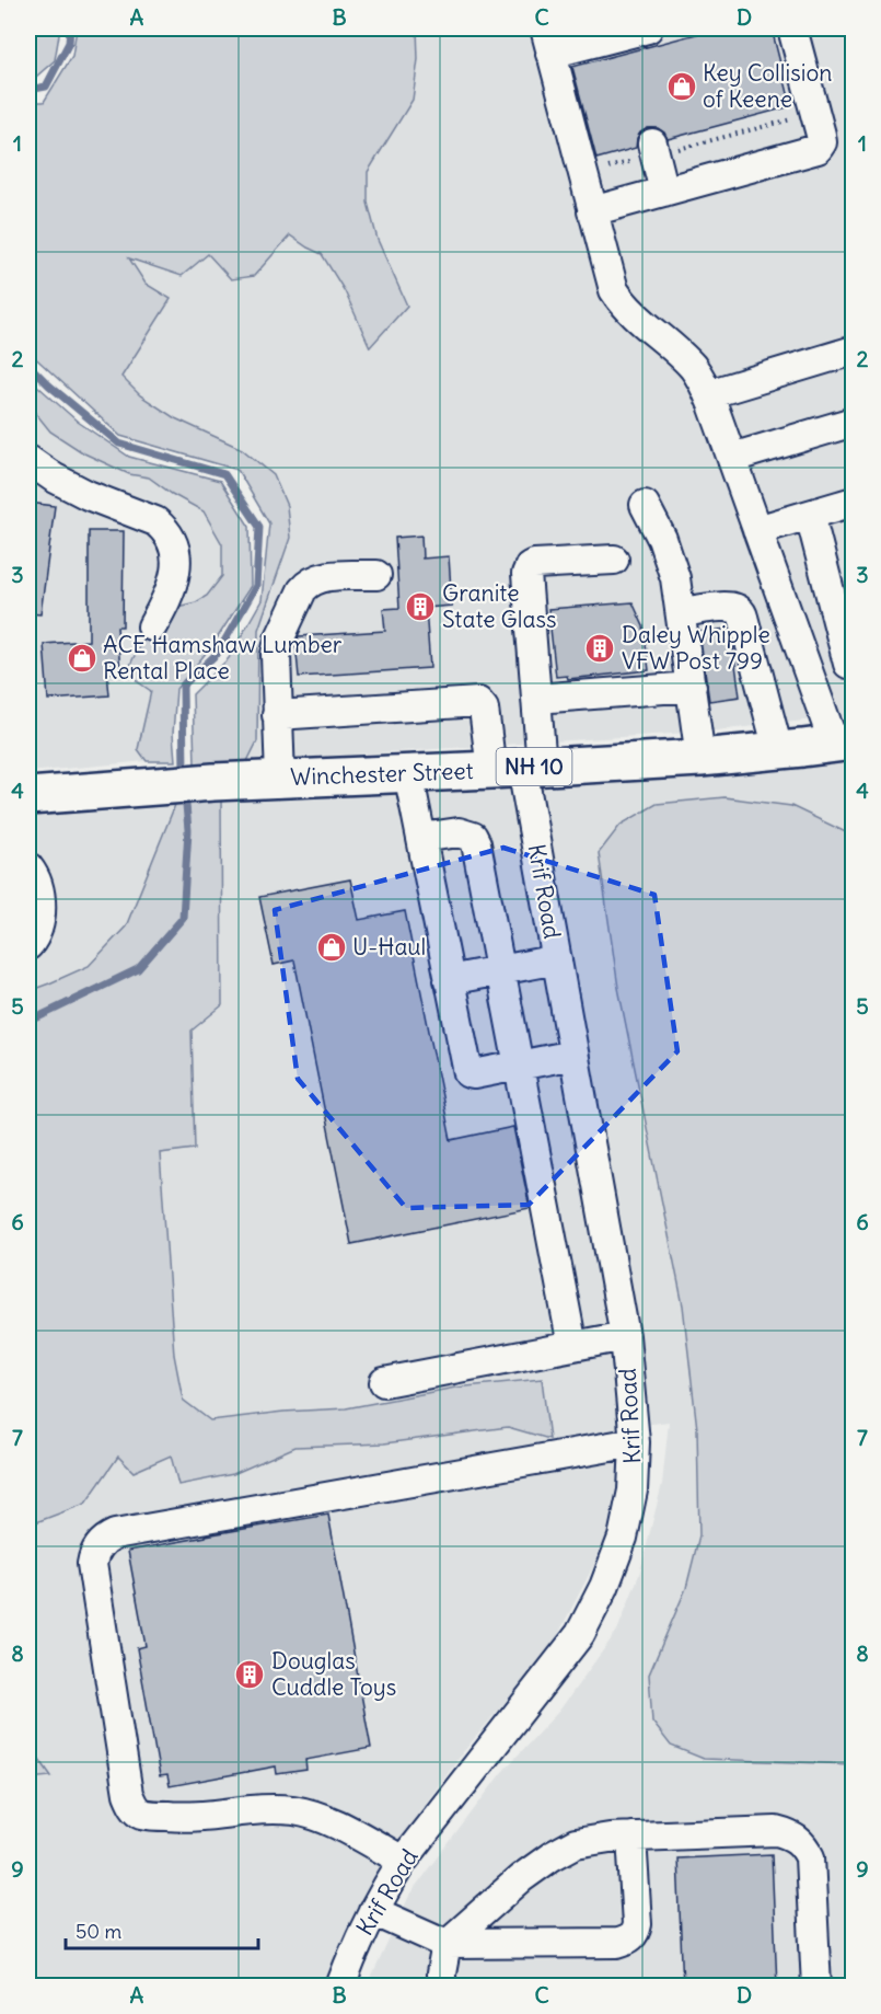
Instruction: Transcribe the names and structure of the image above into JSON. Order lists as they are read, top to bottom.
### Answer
{
  "streets": {
    "main road": ["NH 10", "Winchester Street"],
    "street": ["Krif Road"]
  },
  "crossings": [
    ["Winchester Street", "Krif Road"]
  ],
  "places": {
    "shop": ["Key Collision of Keene", "ACE Hamshaw Lumber Rental Place", "U-Haul"],
    "building": ["Granite State Glass", "Daley Whipple VFW Post 799", "Douglas Cuddle Toys"]
  },
  "scale_bar": "50 m",
  "grid": {
    "columns": [
      "A",
      "B",
      "C",
      "D"
    ],
    "rows": [
      "1",
      "2",
      "3",
      "4",
      "5",
      "6",
      "7",
      "8",
      "9"
    ]
  }
}
